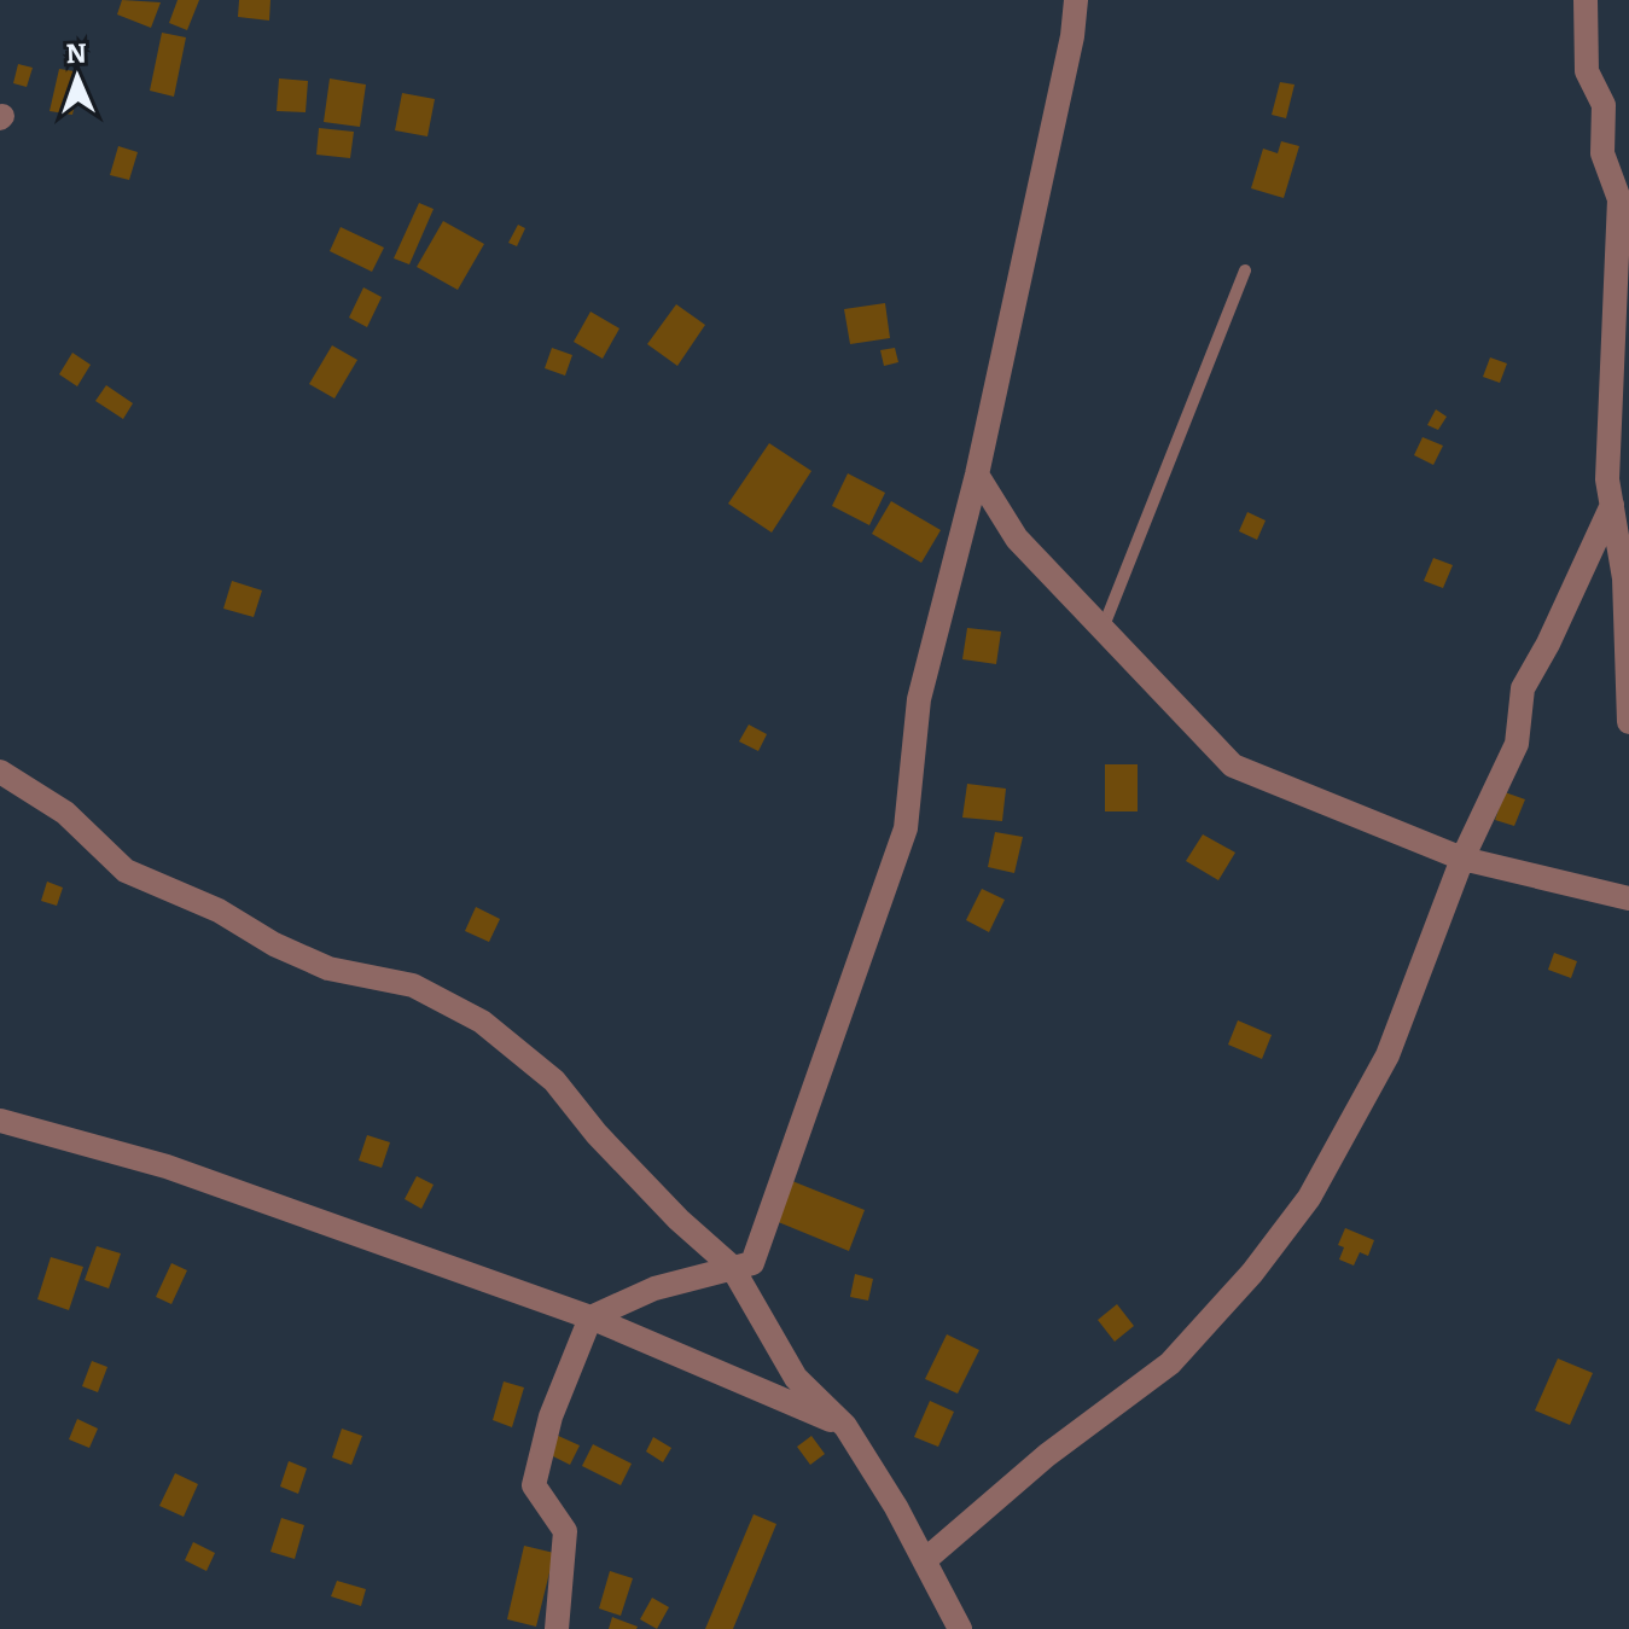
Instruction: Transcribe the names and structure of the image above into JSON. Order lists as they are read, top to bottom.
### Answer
{
  "north": "top"
}
